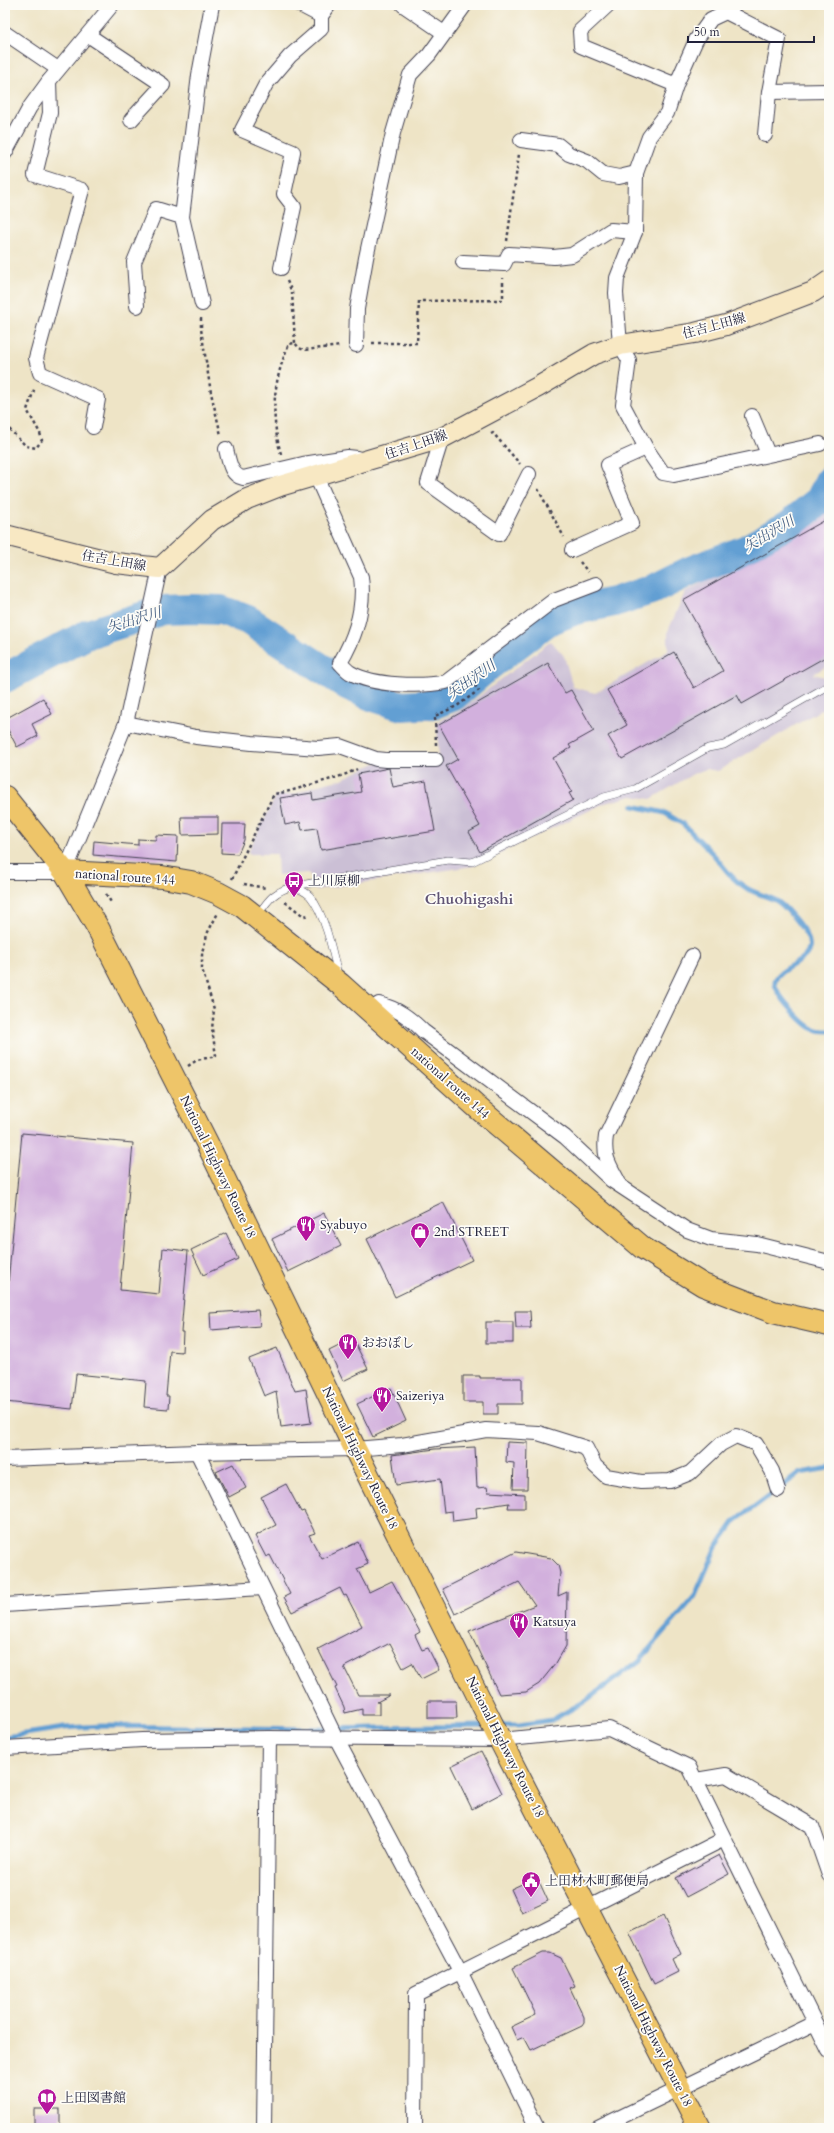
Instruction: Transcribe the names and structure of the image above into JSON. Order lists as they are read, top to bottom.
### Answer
{
  "streets": {
    "highway": ["national route 144", "National Highway Route 18"],
    "main road": ["住吉上田線"]
  },
  "crossings": [
    ["national route 144", "National Highway Route 18"]
  ],
  "districts": ["Chuohigashi"],
  "water": ["矢出沢川"],
  "places": {
    "bus stop": ["上川原柳"],
    "restaurant": [
      "Syabuyo",
      "おおぼし",
      "Saizeriya",
      "Katsuya"
    ],
    "shop": ["2nd STREET"],
    "public building": ["上田材木町郵便局"],
    "library": ["上田図書館"]
  },
  "scale_bar": "50 m"
}
